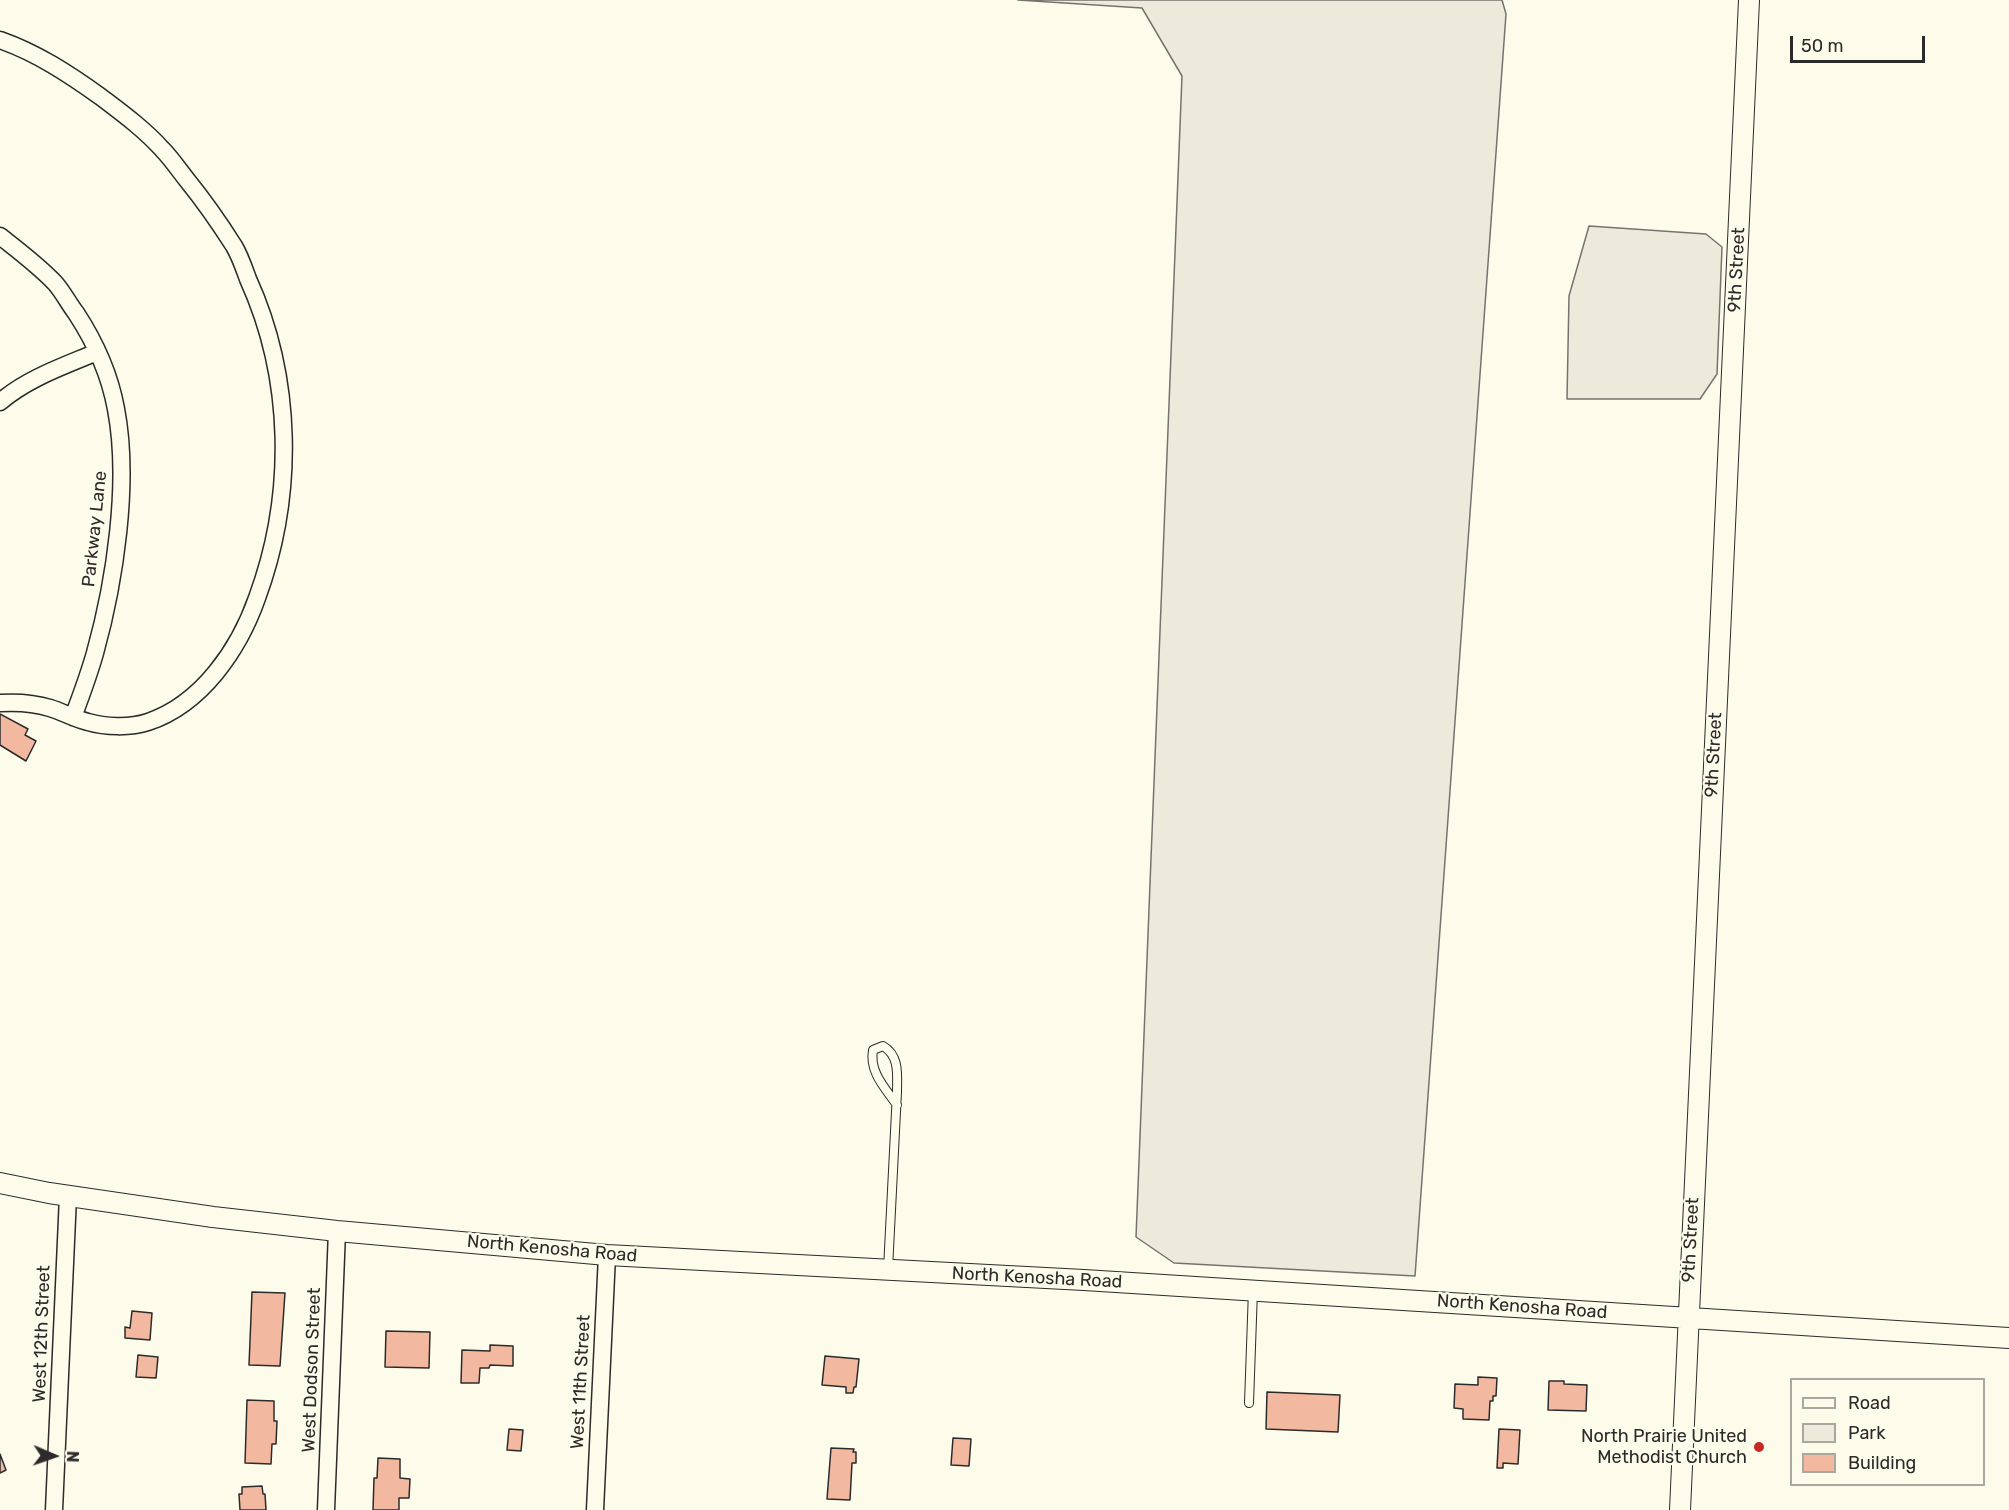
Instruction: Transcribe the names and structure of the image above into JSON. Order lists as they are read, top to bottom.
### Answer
{
  "streets": {
    "street": [
      "9th Street",
      "Parkway Lane",
      "North Kenosha Road",
      "West 12th Street",
      "West Dodson Street",
      "West 11th Street"
    ]
  },
  "crossings": [
    ["9th Street", "North Kenosha Road"],
    ["North Kenosha Road", "West 12th Street"],
    ["North Kenosha Road", "West Dodson Street"],
    ["North Kenosha Road", "West 11th Street"]
  ],
  "places": ["North Prairie United Methodist Church"],
  "legend": ["Road", "Park", "Building"],
  "scale_bar": "50 m",
  "north": "right"
}
